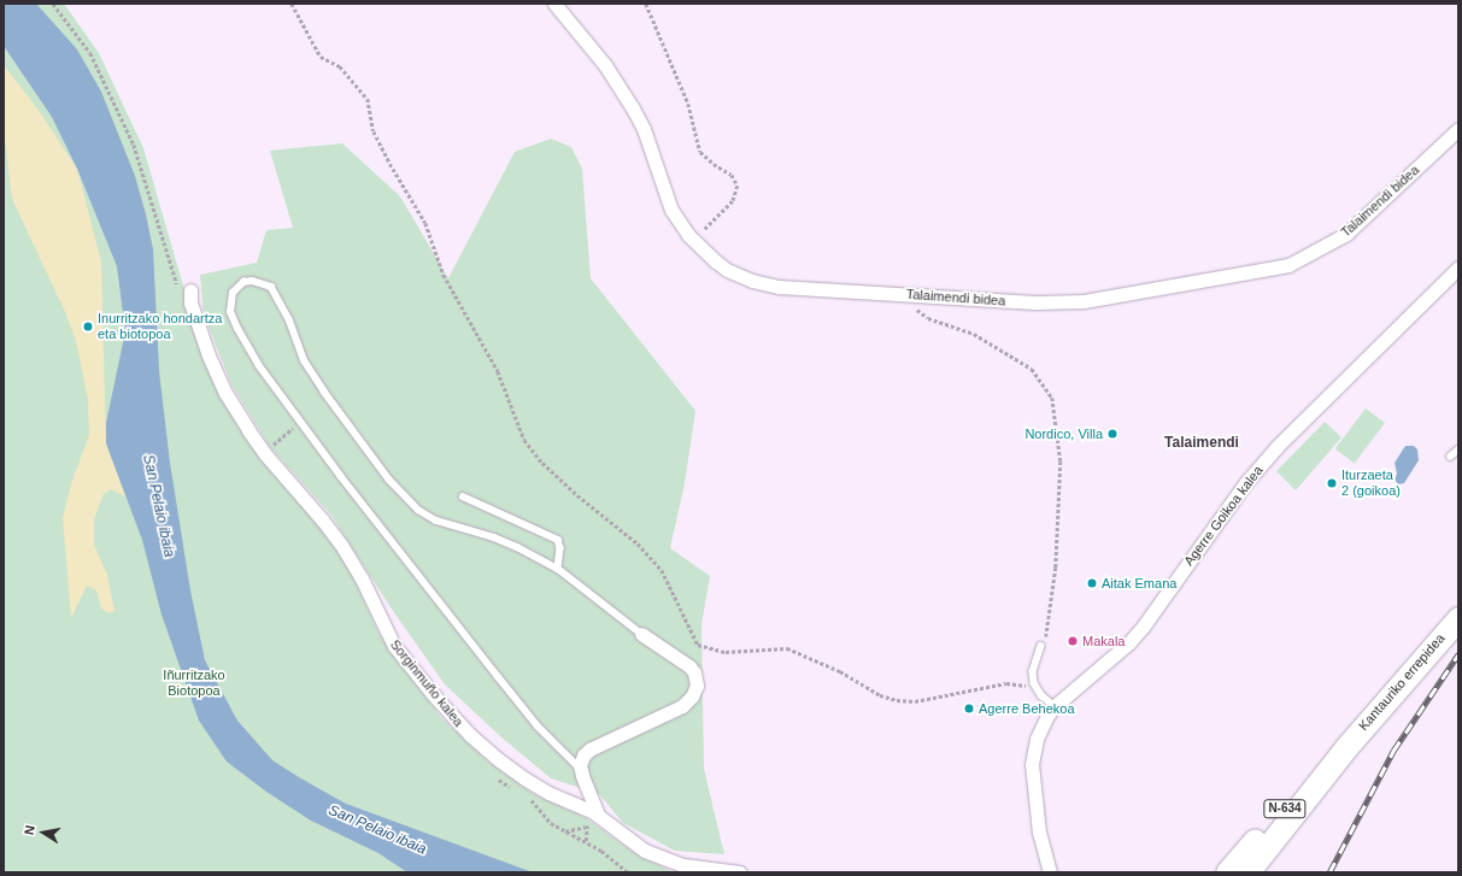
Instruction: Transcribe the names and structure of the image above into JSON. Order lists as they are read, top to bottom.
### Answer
{
  "streets": {
    "highway": ["Kantauriko errepidea", "N-634"],
    "street": ["Talaimendi bidea", "Agerre Goikoa kalea", "Sorginmuño kalea"]
  },
  "crossings": [
    ["Kantauriko errepidea", "N-634"]
  ],
  "districts": ["Talaimendi"],
  "water": ["San Pelaio ibaia"],
  "parks": ["Iñurritzako Biotopoa"],
  "places": [
    "Inurritzako hondartza eta biotopoa",
    "Nordico, Villa",
    "Iturzaeta 2 (goikoa)",
    "Aitak Emana",
    "Makala",
    "Agerre Behekoa"
  ],
  "north": "left"
}
